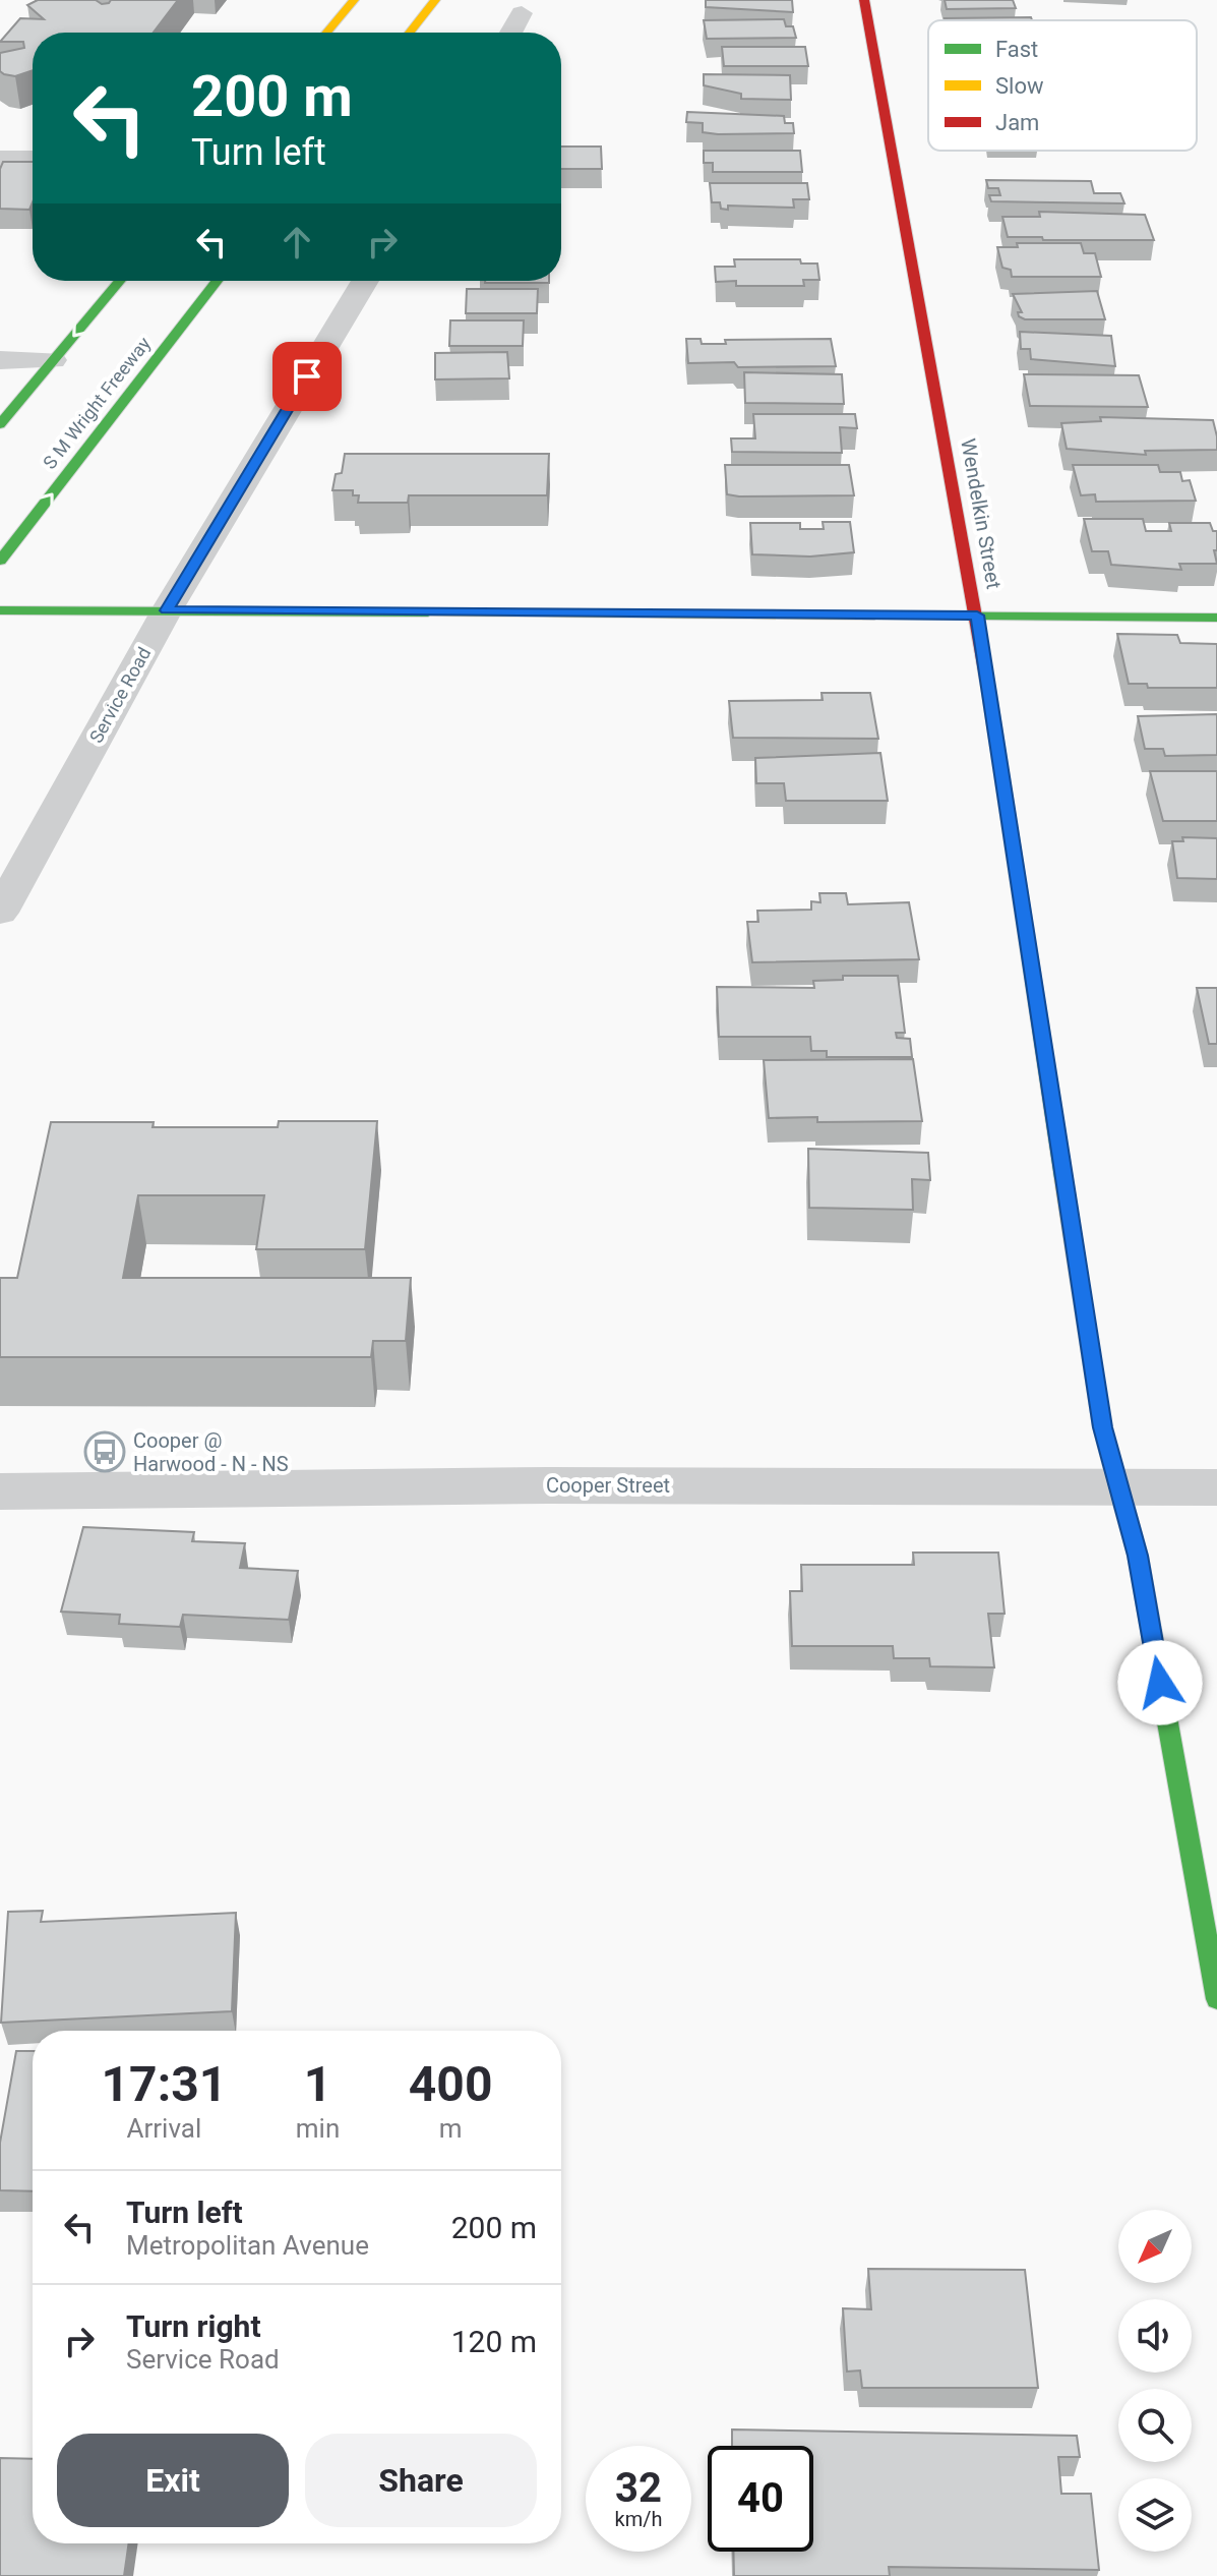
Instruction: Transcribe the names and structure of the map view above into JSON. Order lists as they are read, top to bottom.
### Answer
{
  "streets": {
    "street": [
      "S M Wright Freeway",
      "Wendelkin Street",
      "Service Road",
      "Cooper Street"
    ]
  },
  "crossings": [
    ["Wendelkin Street", "Cooper Street"]
  ],
  "places": {
    "bus stop": ["Cooper @ Harwood - N - NS"]
  },
  "legend": ["Fast", "Slow", "Jam"],
  "north": "bottom left",
  "page": {
    "turn": ["200 m", "Turn left"],
    "eta": [
      "17:31",
      "Arrival",
      "1",
      "min",
      "400",
      "m"
    ],
    "list": [
      {
        "name": "Turn left",
        "note": "Metropolitan Avenue",
        "value": "200 m"
      },
      {
        "name": "Turn right",
        "note": "Service Road",
        "value": "120 m"
      }
    ],
    "buttons": ["Exit", "Share"],
    "speed": "32 km/h",
    "limit": "40"
  }
}
